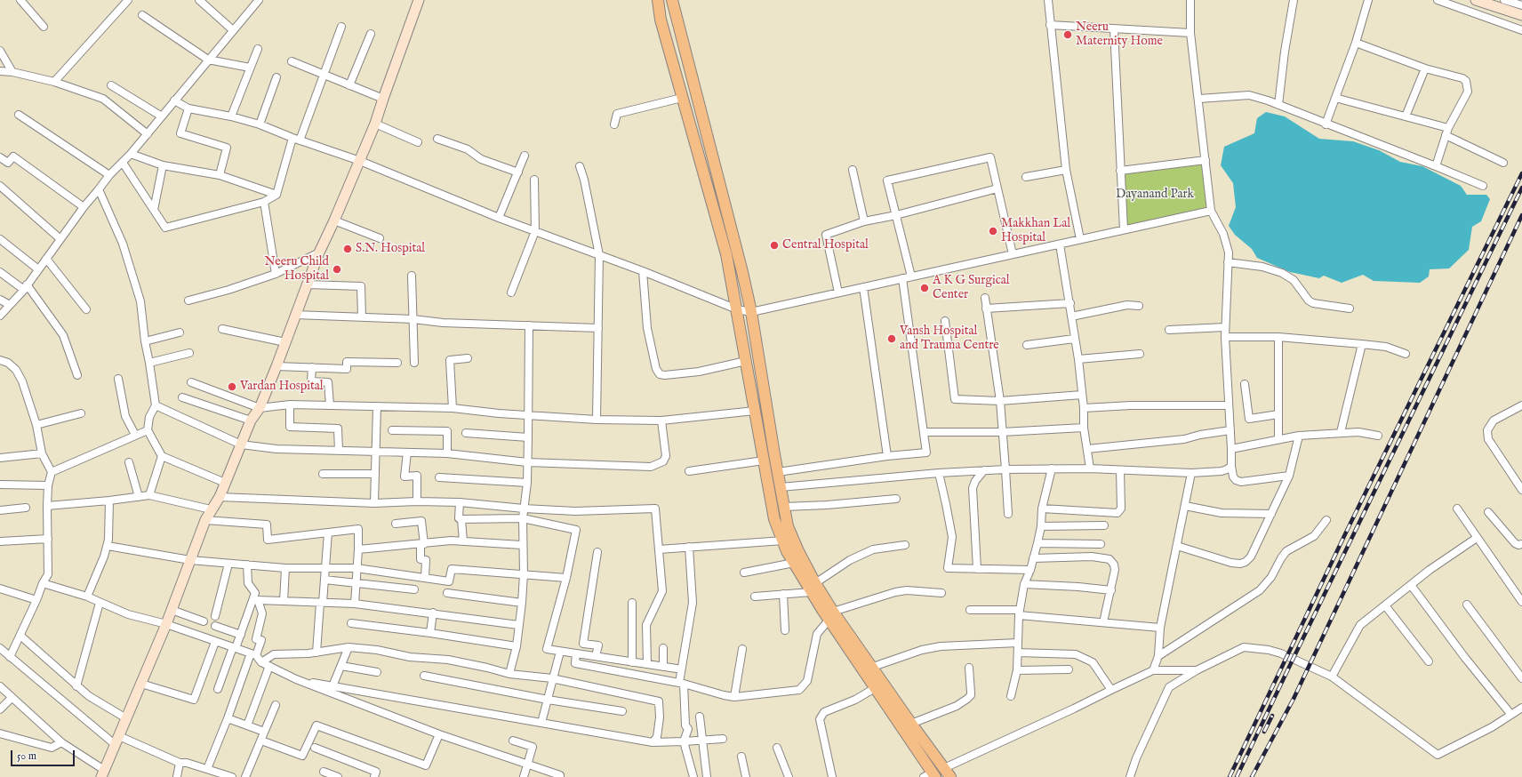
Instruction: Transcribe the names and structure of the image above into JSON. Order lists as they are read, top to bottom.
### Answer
{
  "parks": ["Dayanand Park"],
  "places": [
    "Neeru Maternity Home",
    "Makkhan Lal Hospital",
    "Central Hospital",
    "S.N. Hospital",
    "Neeru Child Hospital",
    "A K G Surgical Center",
    "Vansh Hospital and Trauma Centre",
    "Vardan Hospital"
  ],
  "scale_bar": "50 m"
}
